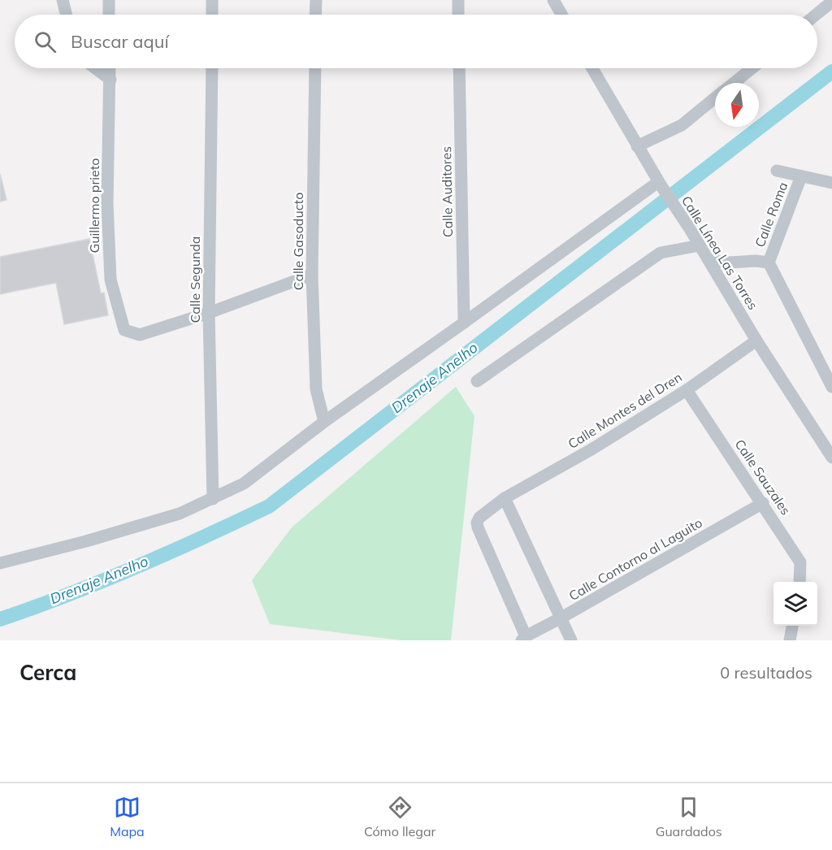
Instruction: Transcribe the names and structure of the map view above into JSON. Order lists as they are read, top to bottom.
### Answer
{
  "streets": {
    "street": [
      "Calle Auditores",
      "Guillermo prieto",
      "Calle Roma",
      "Calle Gasoducto",
      "Calle Línea Las Torres",
      "Calle Segunda",
      "Calle Montes del Dren",
      "Calle Sauzales",
      "Calle Contorno al Laguito"
    ]
  },
  "crossings": [
    ["Guillermo prieto", "Calle Segunda"],
    ["Calle Línea Las Torres", "Calle Montes del Dren"],
    ["Calle Montes del Dren", "Calle Sauzales"],
    ["Calle Montes del Dren", "Calle Contorno al Laguito"],
    ["Calle Sauzales", "Calle Contorno al Laguito"]
  ],
  "water": ["Drenaje Anelho"],
  "north": "bottom",
  "page": {
    "search": "Buscar aquí",
    "heading": ["Cerca", "0 resultados"],
    "nav": ["Mapa", "Cómo llegar", "Guardados"]
  }
}
